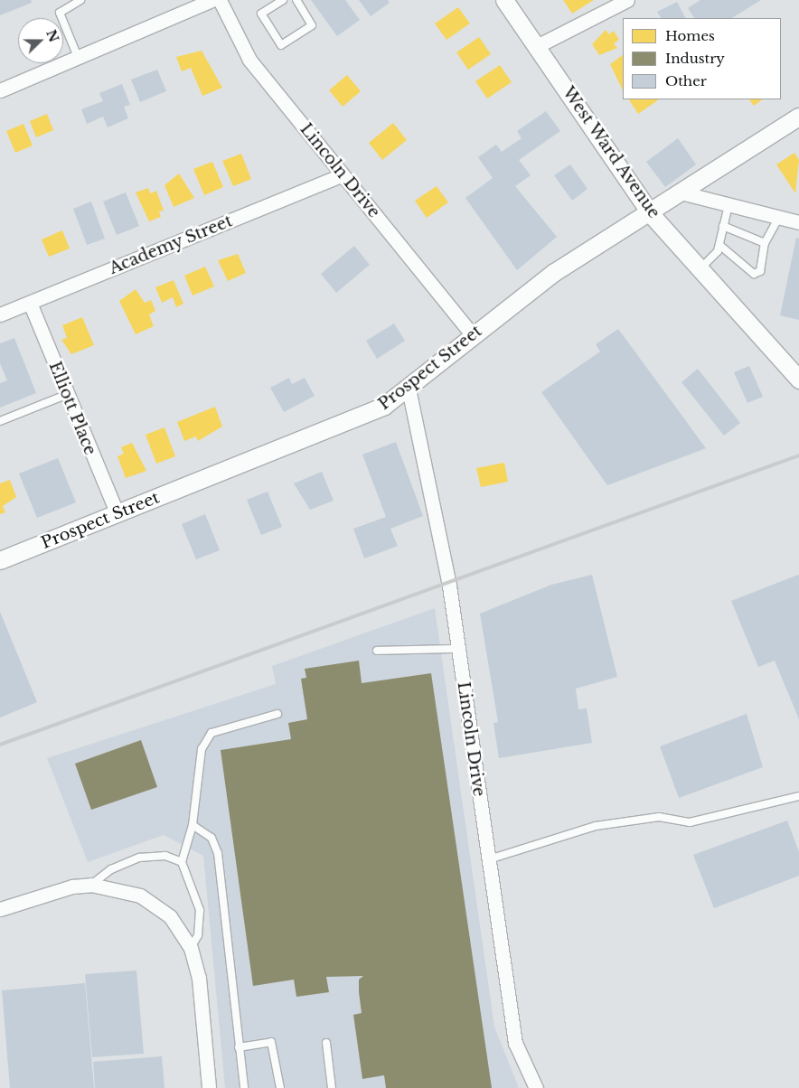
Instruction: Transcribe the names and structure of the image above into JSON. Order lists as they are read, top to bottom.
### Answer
{
  "streets": {
    "street": [
      "West Ward Avenue",
      "Lincoln Drive",
      "Academy Street",
      "Prospect Street",
      "Elliott Place"
    ]
  },
  "crossings": [
    ["West Ward Avenue", "Prospect Street"],
    ["Lincoln Drive", "Academy Street"],
    ["Lincoln Drive", "Prospect Street"],
    ["Academy Street", "Elliott Place"],
    ["Prospect Street", "Elliott Place"]
  ],
  "legend": ["Homes", "Industry", "Other"],
  "north": "right"
}
